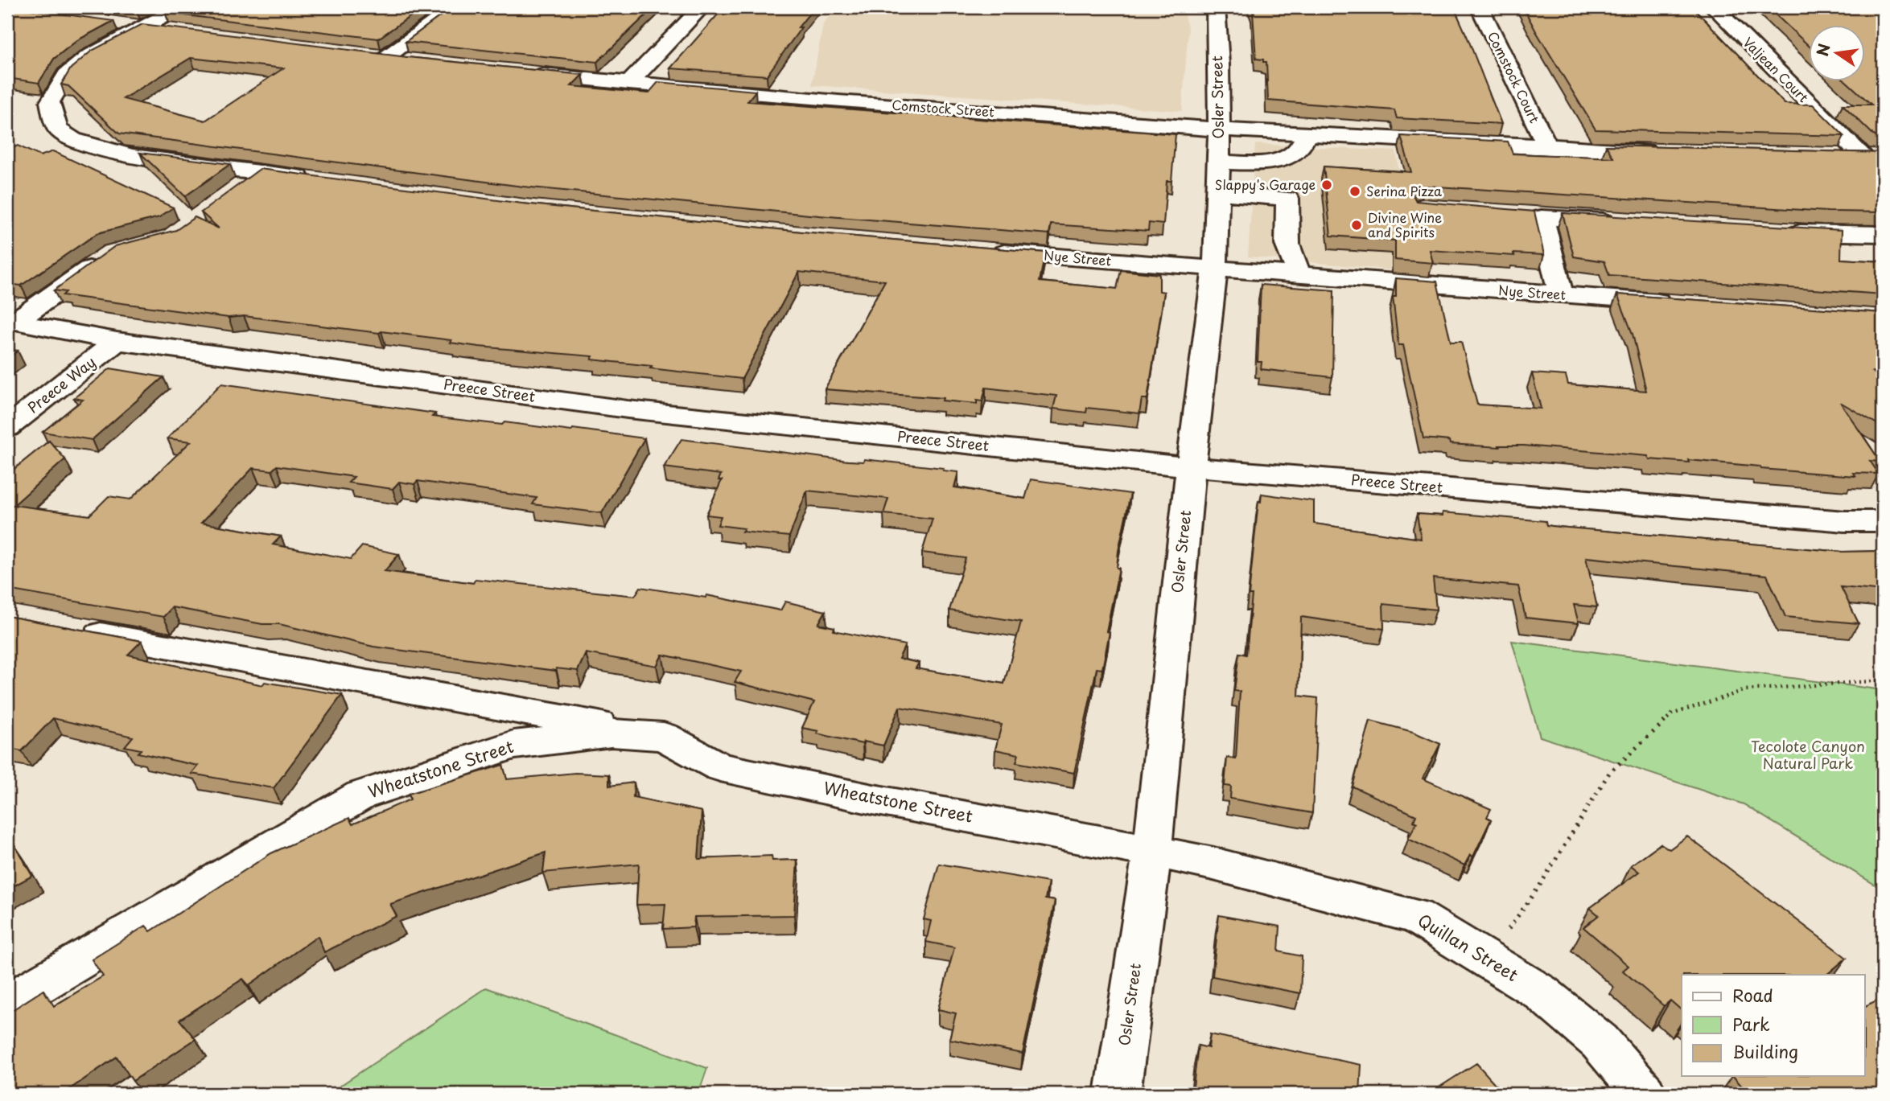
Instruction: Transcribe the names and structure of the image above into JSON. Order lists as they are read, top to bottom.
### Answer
{
  "streets": {
    "street": [
      "Valjean Court",
      "Comstock Court",
      "Osler Street",
      "Comstock Street",
      "Nye Street",
      "Preece Way",
      "Preece Street",
      "Wheatstone Street",
      "Quillan Street"
    ]
  },
  "crossings": [
    ["Comstock Court", "Comstock Street"],
    ["Osler Street", "Comstock Street"],
    ["Osler Street", "Nye Street"],
    ["Osler Street", "Preece Street"],
    ["Osler Street", "Wheatstone Street"],
    ["Osler Street", "Quillan Street"],
    ["Preece Way", "Preece Street"],
    ["Wheatstone Street", "Quillan Street"]
  ],
  "parks": ["Tecolote Canyon Natural Park"],
  "places": ["Slappy's Garage", "Serina Pizza", "Divine Wine and Spirits"],
  "legend": ["Road", "Park", "Building"],
  "north": "left"
}
